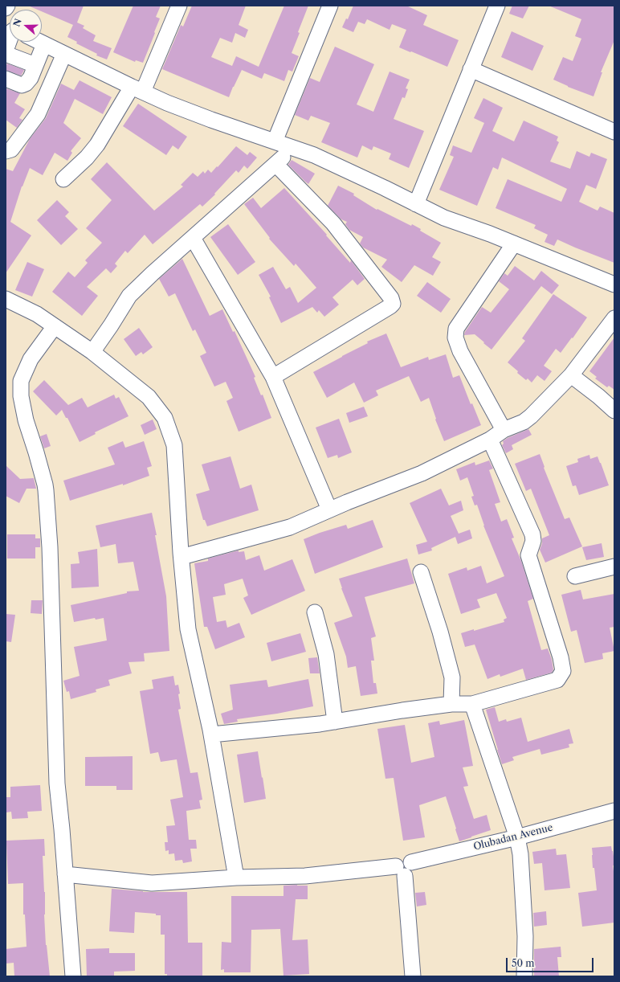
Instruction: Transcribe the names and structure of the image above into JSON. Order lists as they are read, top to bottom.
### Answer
{
  "streets": {
    "street": ["Olubadan Avenue"]
  },
  "scale_bar": "50 m",
  "north": "left"
}
